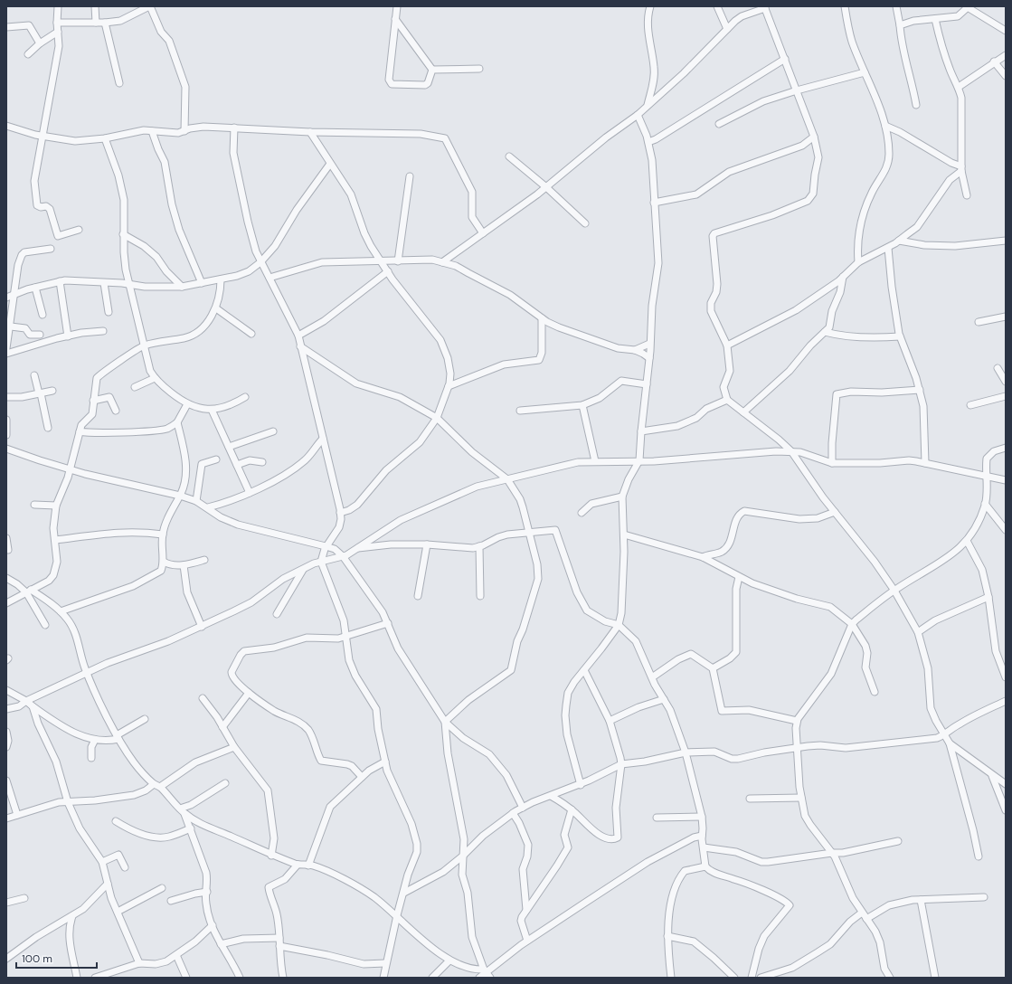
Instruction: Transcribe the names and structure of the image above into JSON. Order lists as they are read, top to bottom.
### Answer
{
  "scale_bar": "100 m"
}
